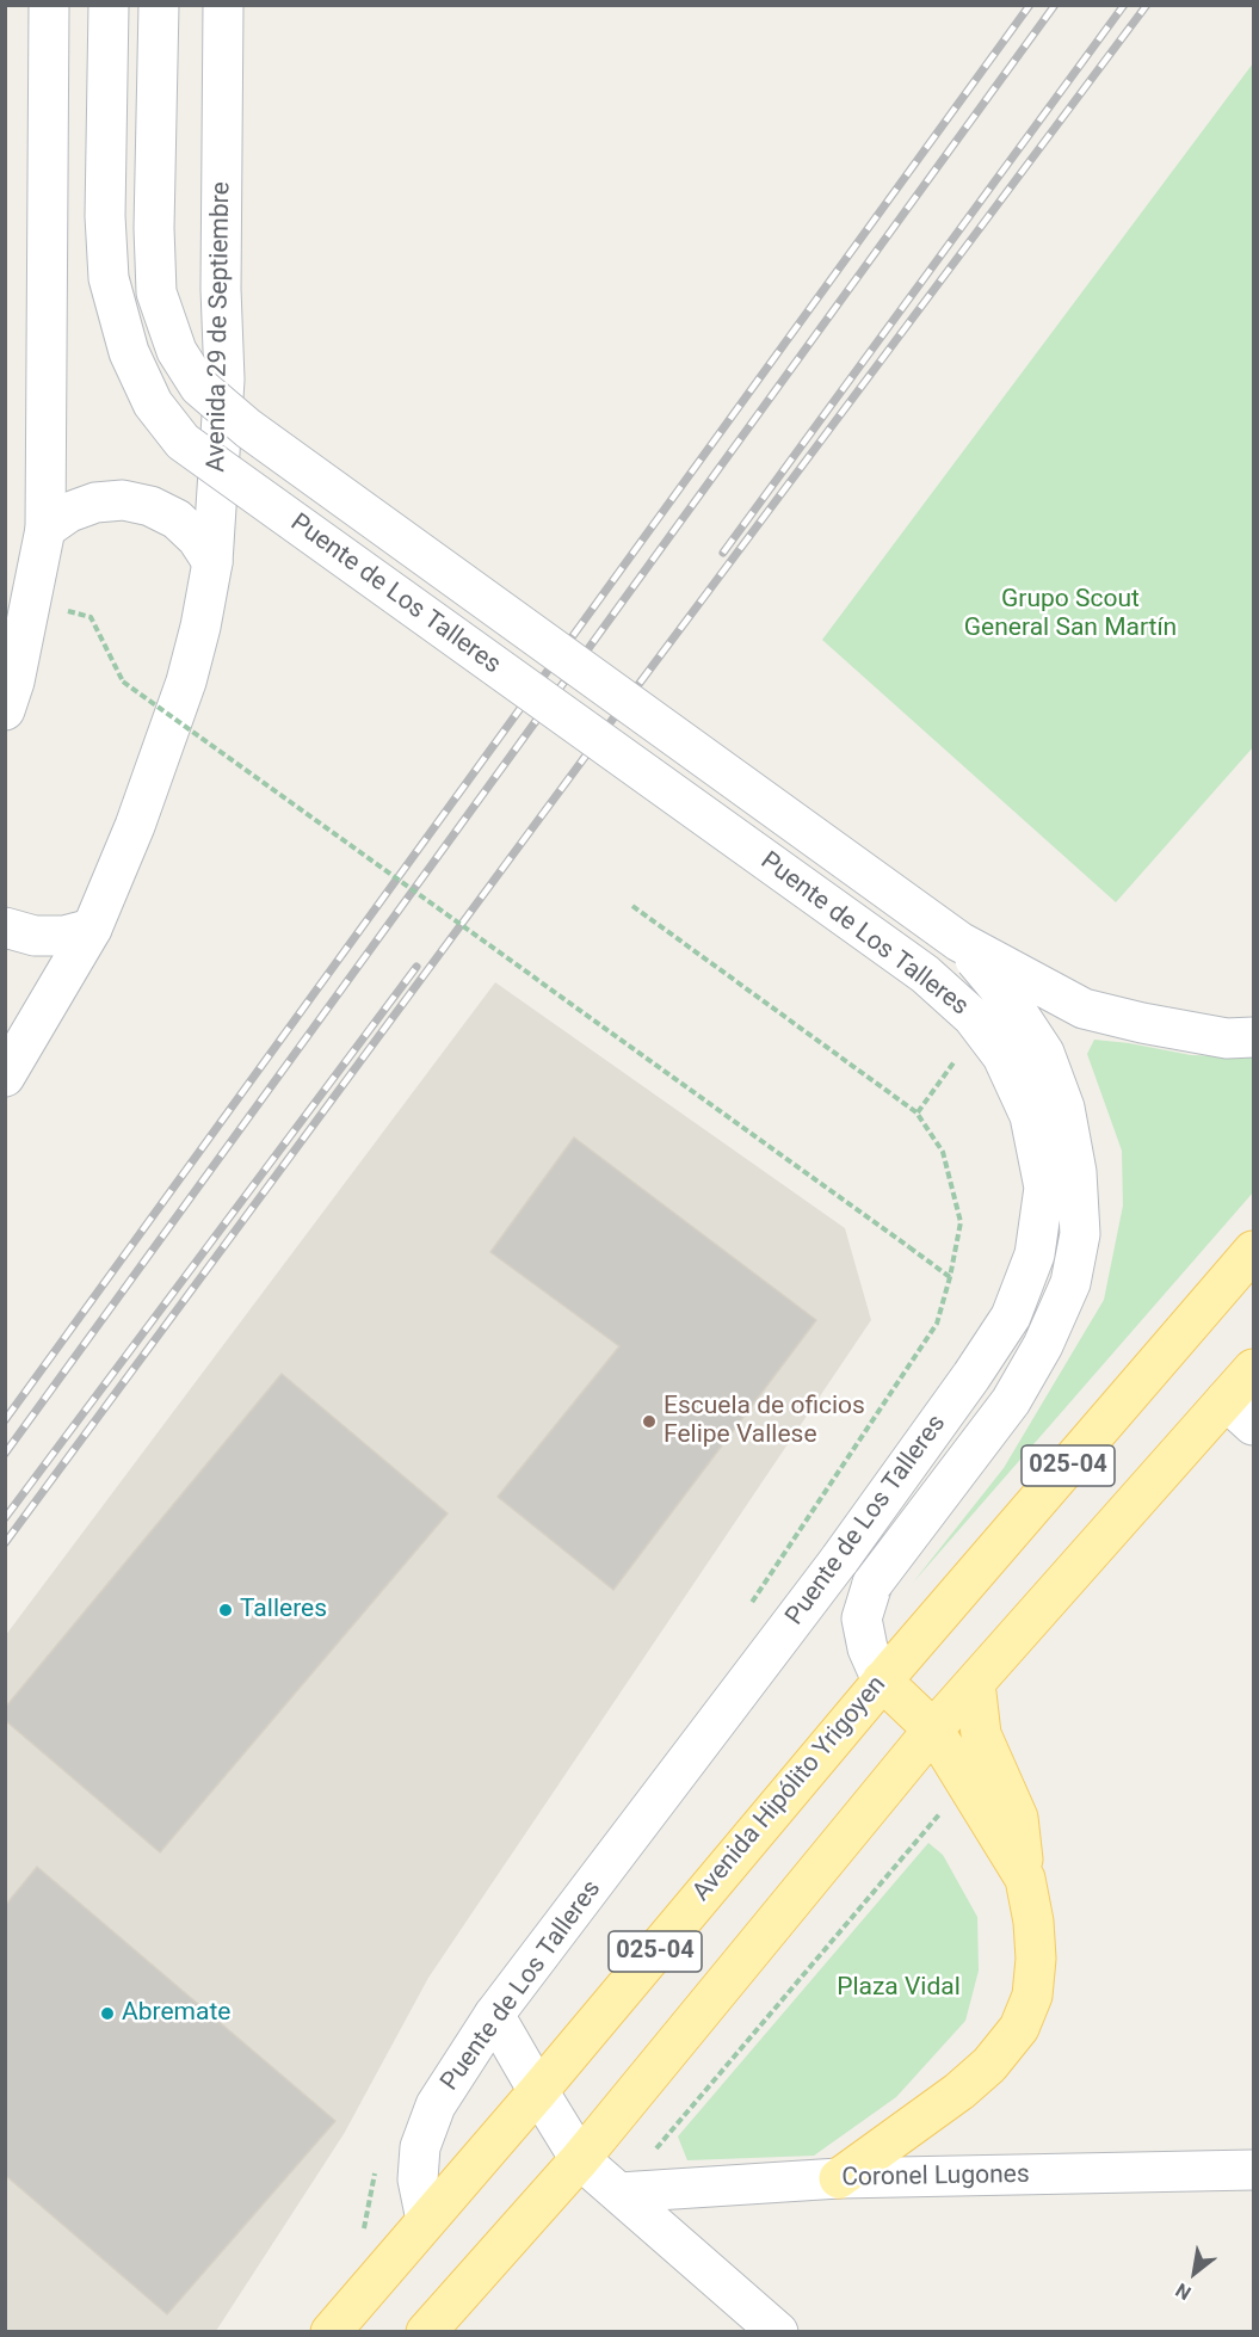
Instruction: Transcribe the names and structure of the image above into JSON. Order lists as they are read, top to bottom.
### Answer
{
  "streets": {
    "main road": [
      "Avenida 29 de Septiembre",
      "Puente de Los Talleres",
      "025-04",
      "Avenida Hipólito Yrigoyen",
      "Coronel Lugones"
    ]
  },
  "crossings": [
    ["Puente de Los Talleres", "Avenida Hipólito Yrigoyen"]
  ],
  "parks": ["Grupo Scout General San Martín", "Plaza Vidal"],
  "places": ["Escuela de oficios Felipe Vallese", "Talleres", "Abremate"],
  "north": "bottom left"
}
